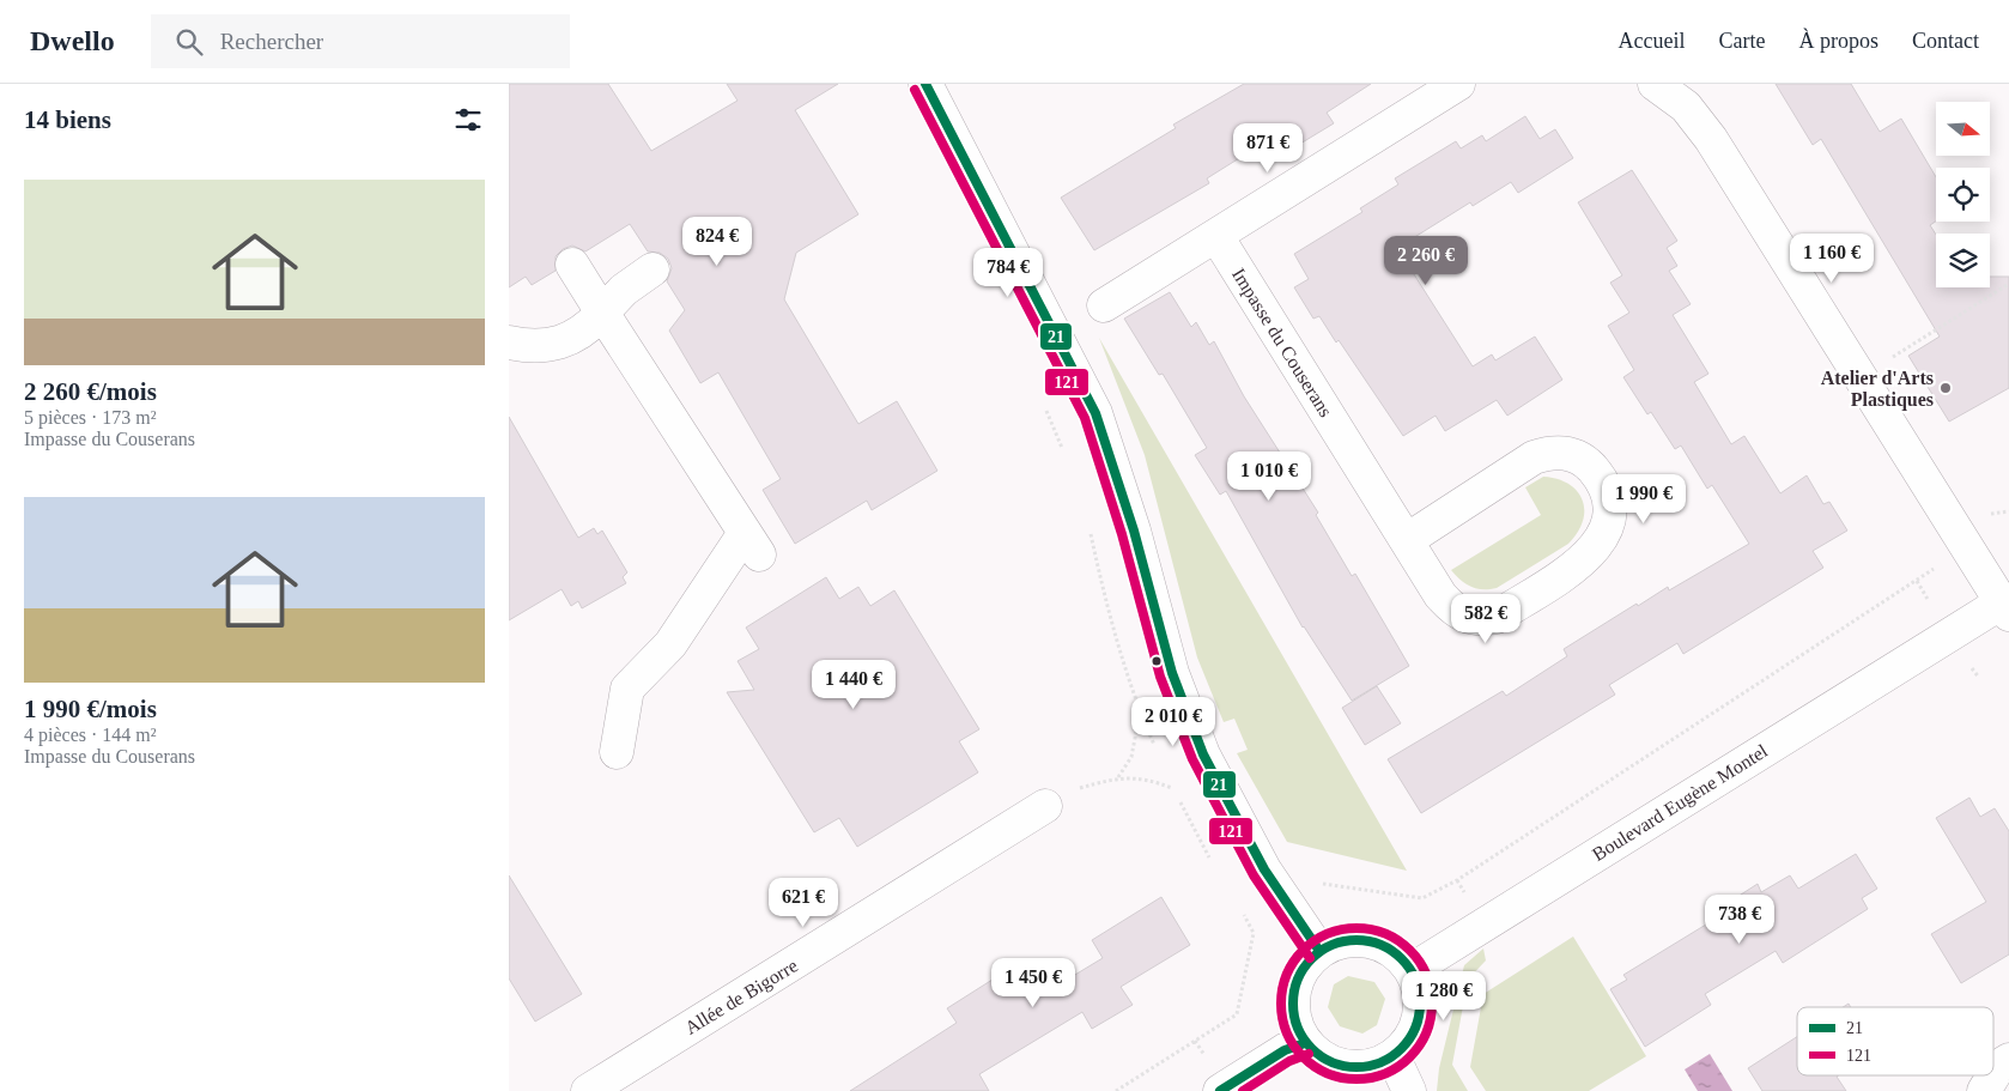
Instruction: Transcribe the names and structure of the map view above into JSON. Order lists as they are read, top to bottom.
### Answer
{
  "streets": {
    "street": ["Impasse du Couserans", "Boulevard Eugène Montel", "Allée de Bigorre"]
  },
  "places": ["Atelier d'Arts Plastiques"],
  "lines": ["transit line 21", "transit line 121"],
  "legend": ["21", "121"],
  "north": "right",
  "page": {
    "header": "Dwello",
    "search": "Rechercher",
    "nav": [
      "Accueil",
      "Carte",
      "À propos",
      "Contact"
    ],
    "heading": "14 biens",
    "price": [
      "871 €",
      "824 €",
      "1 160 €",
      "2 260 €",
      "784 €",
      "1 010 €",
      "1 990 €",
      "582 €",
      "1 440 €",
      "2 010 €",
      "621 €",
      "738 €",
      "1 450 €",
      "1 280 €"
    ],
    "list": [
      {
        "name": "2 260 €/mois",
        "note": "5 pièces · 173 m² · Impasse du Couserans"
      },
      {
        "name": "1 990 €/mois",
        "note": "4 pièces · 144 m² · Impasse du Couserans"
      }
    ]
  }
}
